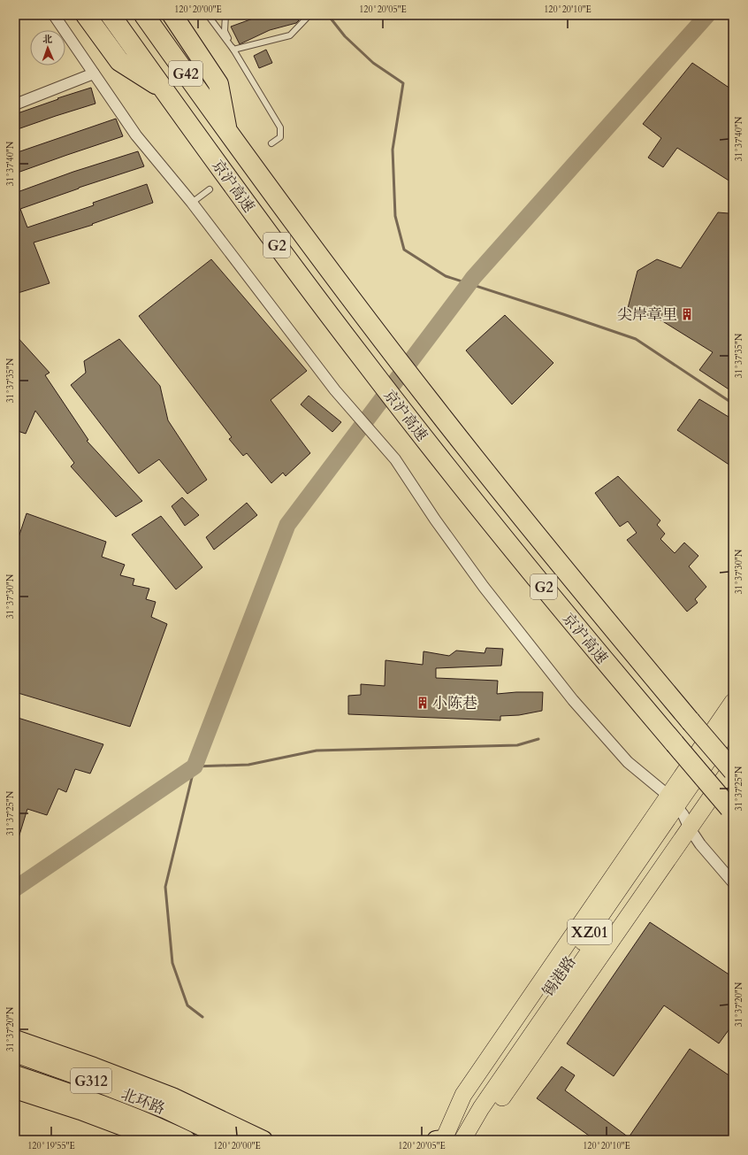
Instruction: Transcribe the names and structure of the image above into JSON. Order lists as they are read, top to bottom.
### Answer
{
  "streets": {
    "highway": [
      "G42",
      "京沪高速",
      "G2",
      "G312",
      "北环路"
    ],
    "main road": ["XZ01", "锡港路"]
  },
  "crossings": [
    ["G42", "京沪高速"]
  ],
  "places": {
    "building": ["尖岸章里", "小陈巷"]
  },
  "north": "top",
  "coordinates": [
    "120°20'00\"E",
    "120°20'05\"E",
    "120°20'10\"E",
    "31°37'40\"N",
    "31°37'35\"N",
    "31°37'30\"N",
    "31°37'25\"N",
    "31°37'20\"N",
    "120°19'55\"E"
  ]
}
